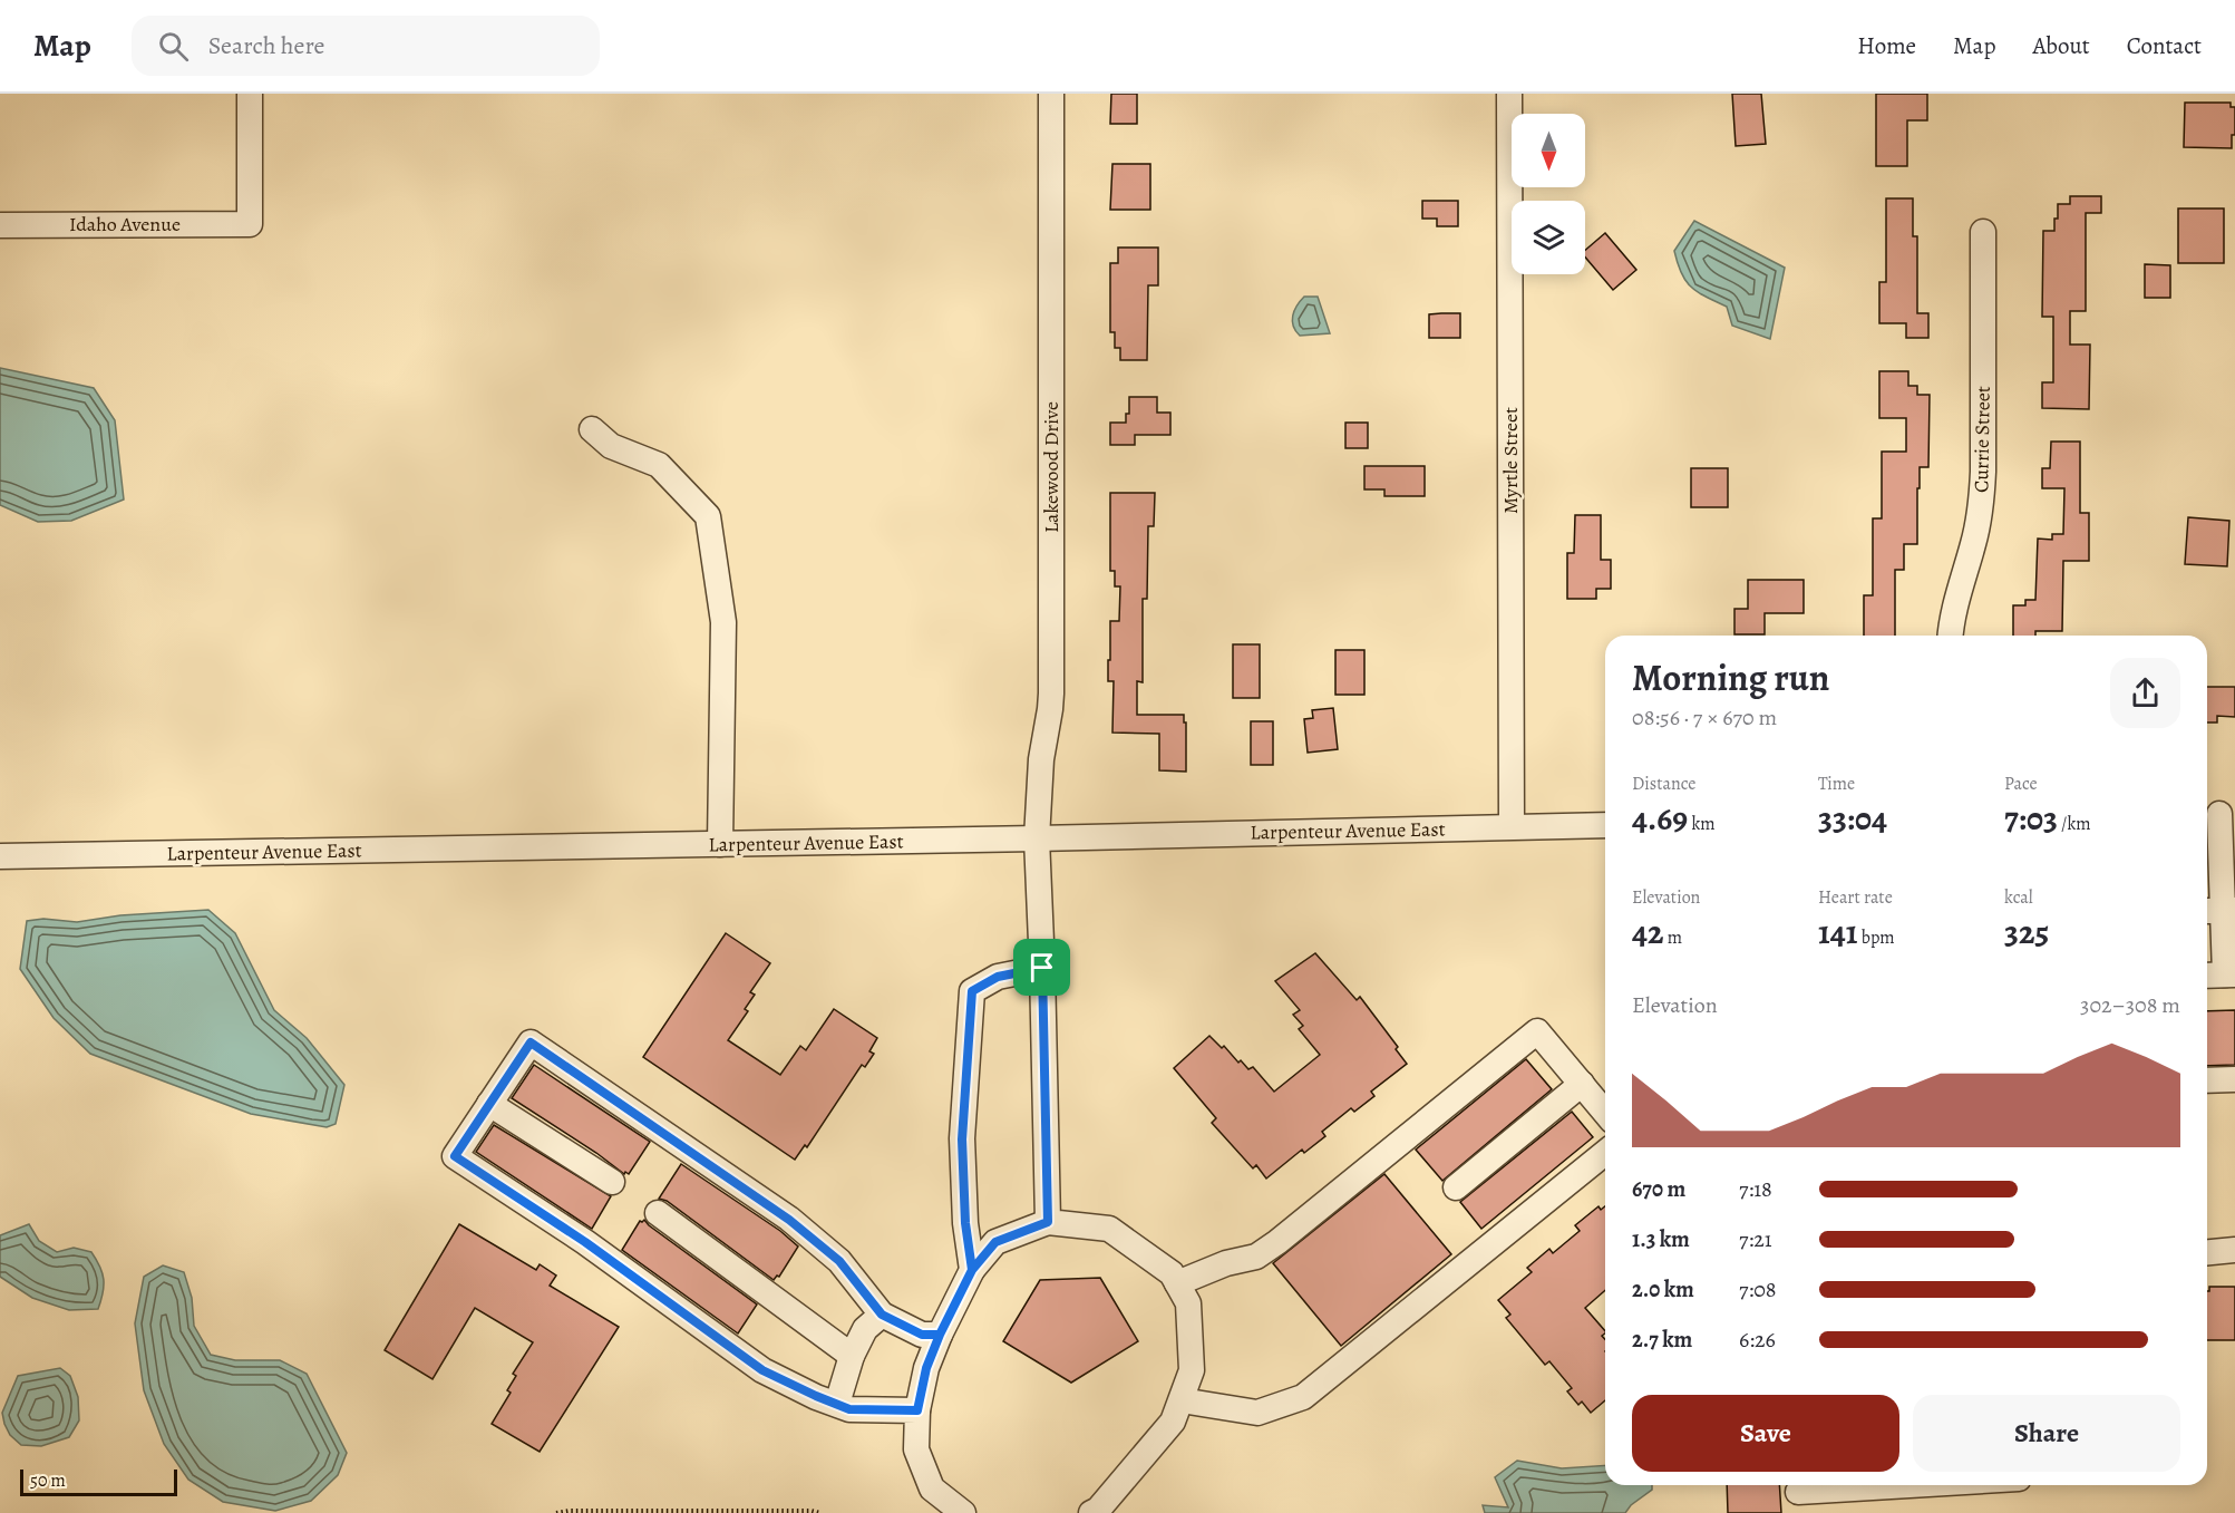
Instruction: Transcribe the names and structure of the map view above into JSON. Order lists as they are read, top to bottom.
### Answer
{
  "streets": {
    "street": [
      "Idaho Avenue",
      "Currie Street",
      "Myrtle Street",
      "Lakewood Drive",
      "Larpenteur Avenue East"
    ]
  },
  "crossings": [
    ["Myrtle Street", "Larpenteur Avenue East"],
    ["Lakewood Drive", "Larpenteur Avenue East"]
  ],
  "scale_bar": "50 m",
  "north": "bottom",
  "page": {
    "header": "Map",
    "search": "Search here",
    "nav": [
      "Home",
      "Map",
      "About",
      "Contact"
    ],
    "heading": ["Morning run", "08:56 · 7 × 670 m"],
    "stats": [
      ["Distance", "4.69 km"],
      ["Time", "33:04"],
      ["Pace", "7:03 /km"],
      ["Elevation", "42 m"],
      ["Heart rate", "141 bpm"],
      ["kcal", "325"]
    ],
    "chart": ["Elevation", "302–308 m"],
    "list": [
      {
        "name": "670 m",
        "note": "7:18"
      },
      {
        "name": "1.3 km",
        "note": "7:21"
      },
      {
        "name": "2.0 km",
        "note": "7:08"
      },
      {
        "name": "2.7 km",
        "note": "6:26"
      }
    ],
    "buttons": ["Save", "Share"],
    "scale": "50 m"
  }
}
